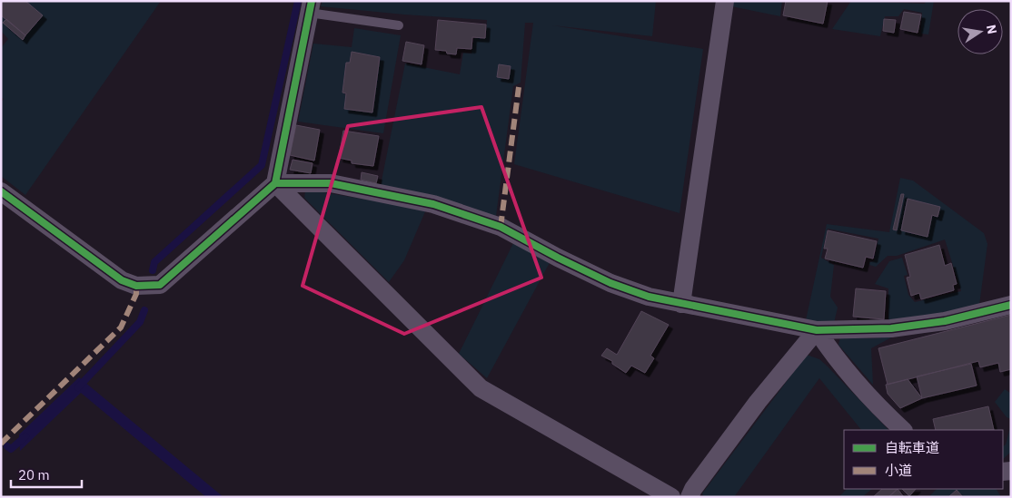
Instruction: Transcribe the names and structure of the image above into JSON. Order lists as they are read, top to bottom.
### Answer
{
  "legend": ["自転車道", "小道"],
  "scale_bar": "20 m",
  "north": "right"
}
